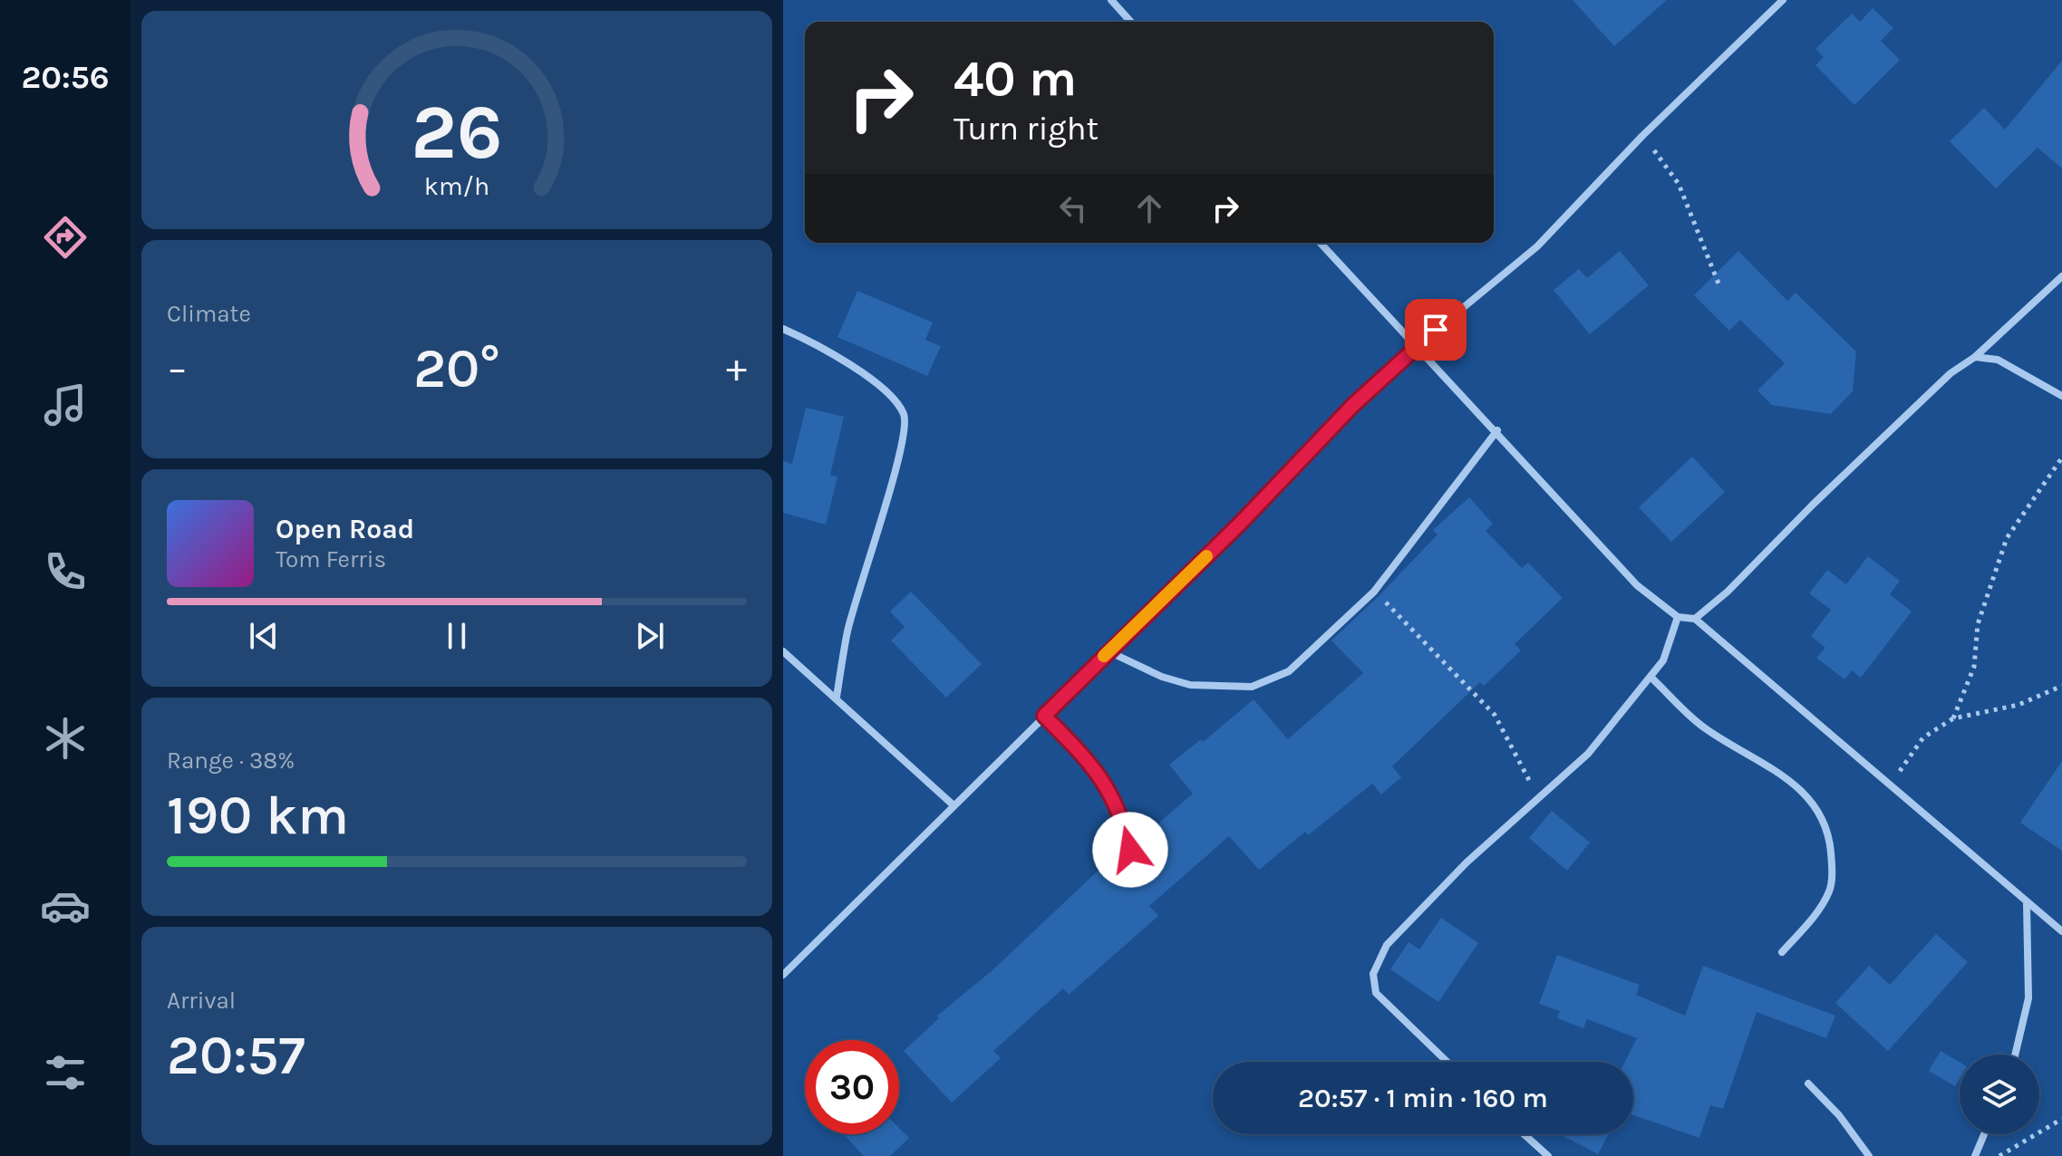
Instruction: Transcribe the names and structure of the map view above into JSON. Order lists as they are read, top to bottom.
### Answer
{
  "page": {
    "tabs": "20:56",
    "turn": ["40 m", "Turn right"],
    "tile": [
      "Climate",
      ["Range · 38%", "190 km"],
      ["Arrival", "20:57"]
    ],
    "heat": ["−", "20°", "+"],
    "song": ["Open Road", "Tom Ferris"],
    "limit": "30",
    "trip": "20:57 · 1 min · 160 m",
    "gauge": ["26", "km/h"]
  }
}
